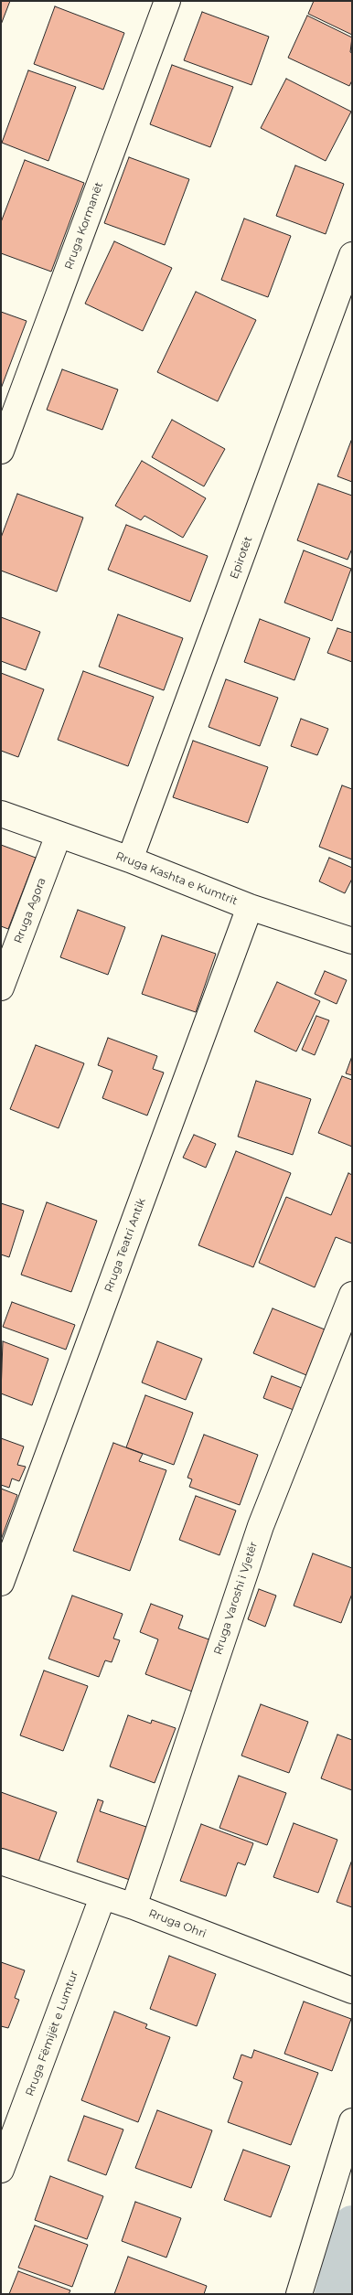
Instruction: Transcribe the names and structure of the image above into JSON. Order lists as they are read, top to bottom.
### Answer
{
  "streets": {
    "street": [
      "Rruga Kormanët",
      "Epirotët",
      "Rruga Kashta e Kumtrit",
      "Rruga Agora",
      "Rruga Teatri Antik",
      "Rruga Varoshi i Vjetër",
      "Rruga Ohri",
      "Rruga Fëmijët e Lumtur"
    ]
  },
  "crossings": [
    ["Epirotët", "Rruga Kashta e Kumtrit"],
    ["Rruga Kashta e Kumtrit", "Rruga Agora"],
    ["Rruga Kashta e Kumtrit", "Rruga Teatri Antik"],
    ["Rruga Varoshi i Vjetër", "Rruga Ohri"],
    ["Rruga Ohri", "Rruga Fëmijët e Lumtur"]
  ]
}
